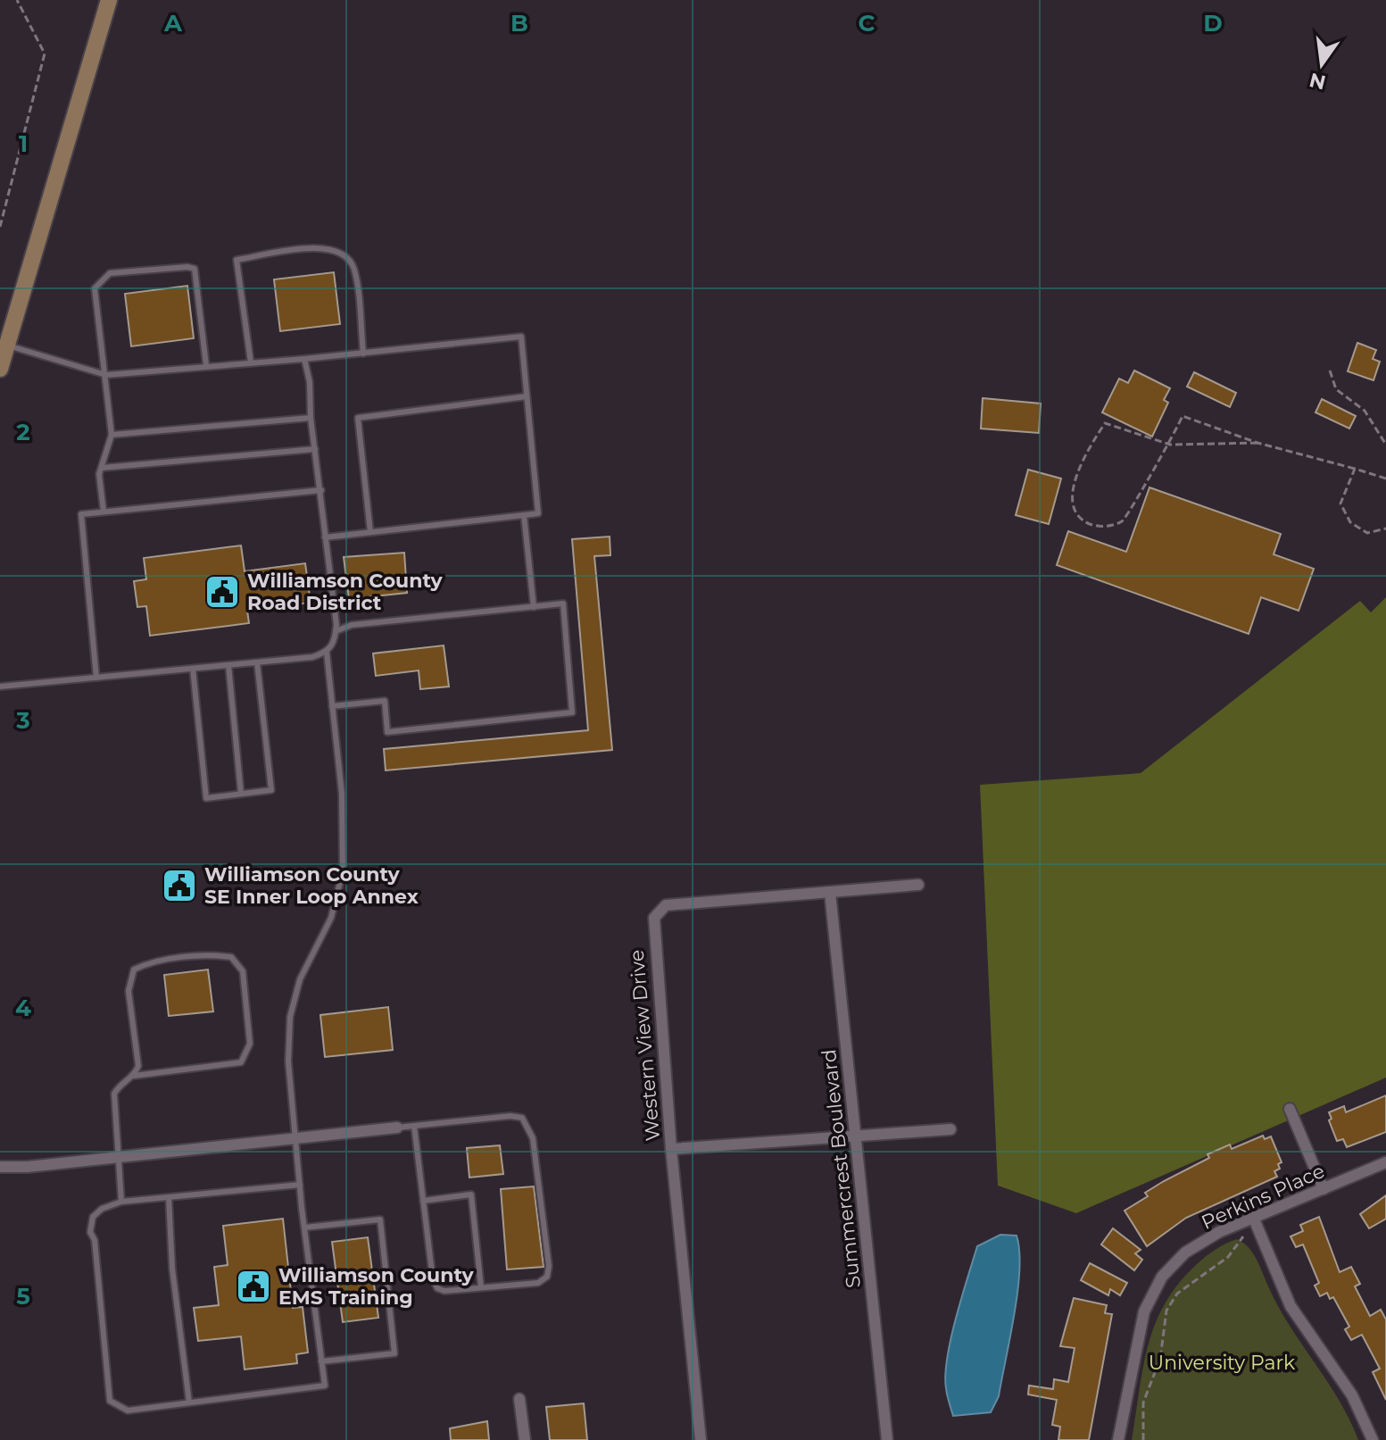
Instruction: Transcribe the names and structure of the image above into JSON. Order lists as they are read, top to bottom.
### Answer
{
  "streets": {
    "street": ["Western View Drive", "Summercrest Boulevard", "Perkins Place"]
  },
  "crossings": [
    ["Western View Drive", "Summercrest Boulevard"]
  ],
  "parks": ["University Park"],
  "places": {
    "public building": ["Williamson County Road District", "Williamson County SE Inner Loop Annex", "Williamson County EMS Training"]
  },
  "north": "bottom",
  "grid": {
    "columns": [
      "A",
      "B",
      "C",
      "D"
    ],
    "rows": [
      "1",
      "2",
      "3",
      "4",
      "5"
    ]
  }
}
